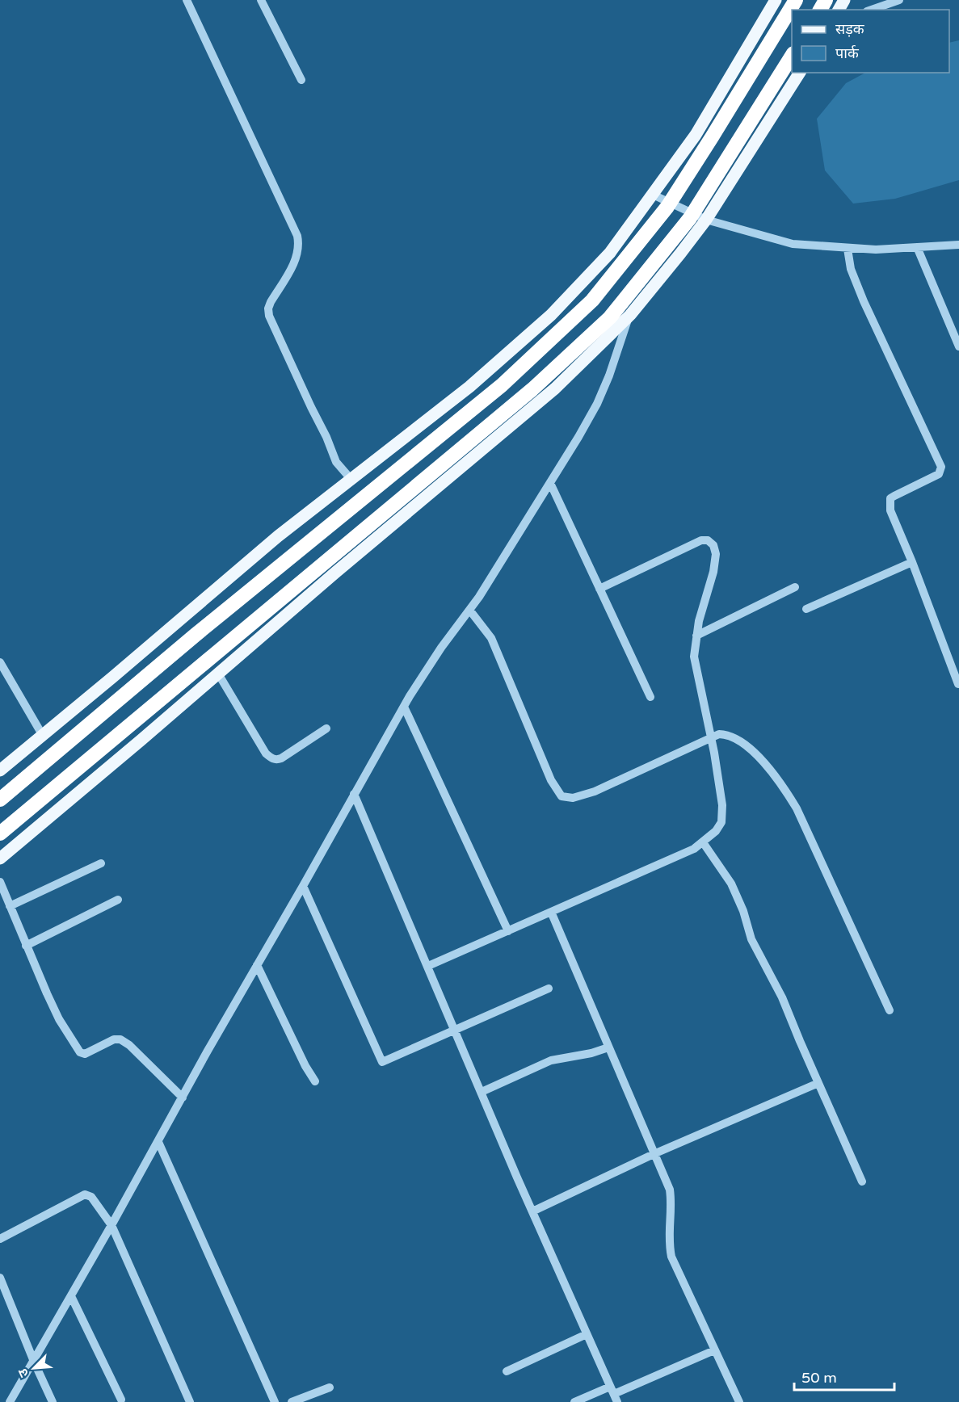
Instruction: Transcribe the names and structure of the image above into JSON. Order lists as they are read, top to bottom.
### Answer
{
  "legend": ["सड़क", "पार्क"],
  "scale_bar": "50 m",
  "north": "bottom left"
}
